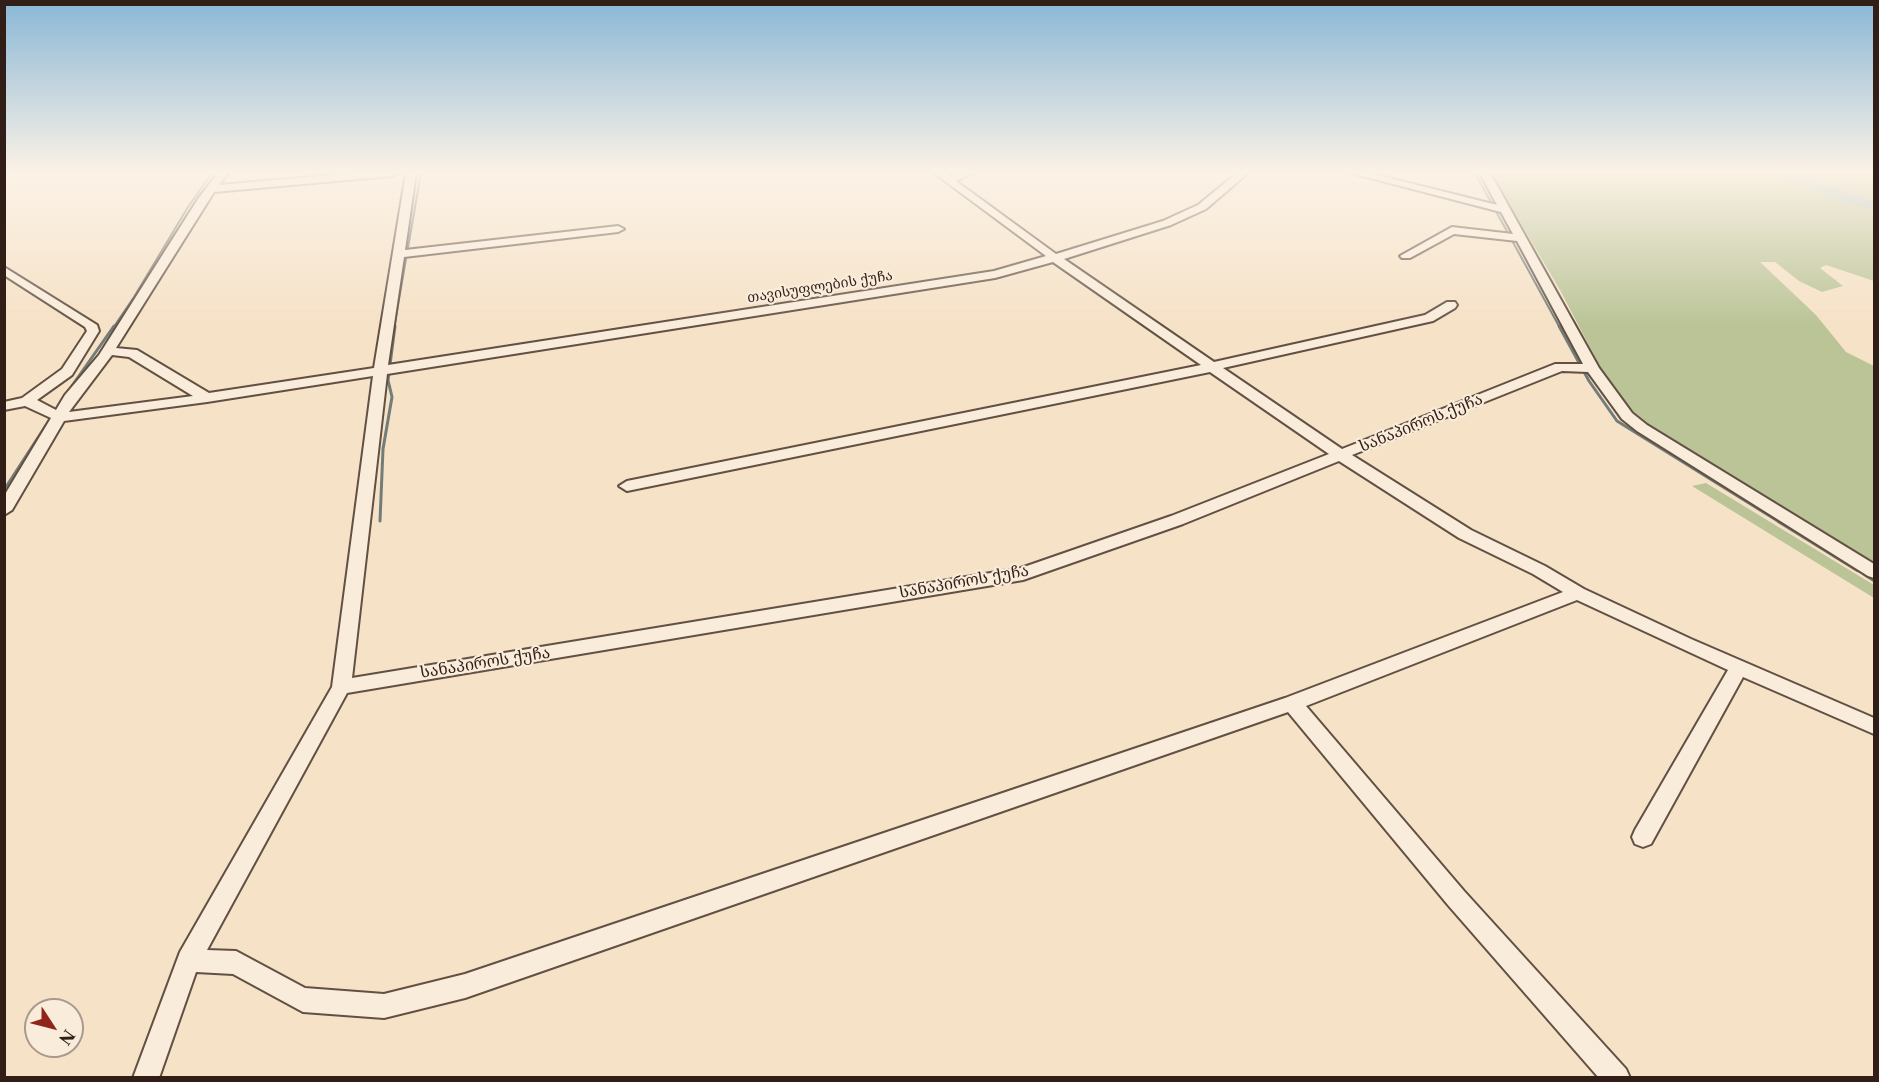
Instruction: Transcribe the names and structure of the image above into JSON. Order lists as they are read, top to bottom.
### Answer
{
  "streets": {
    "street": ["თავისუფლების ქუჩა", "სანაპიროს ქუჩა"]
  },
  "north": "bottom right"
}
